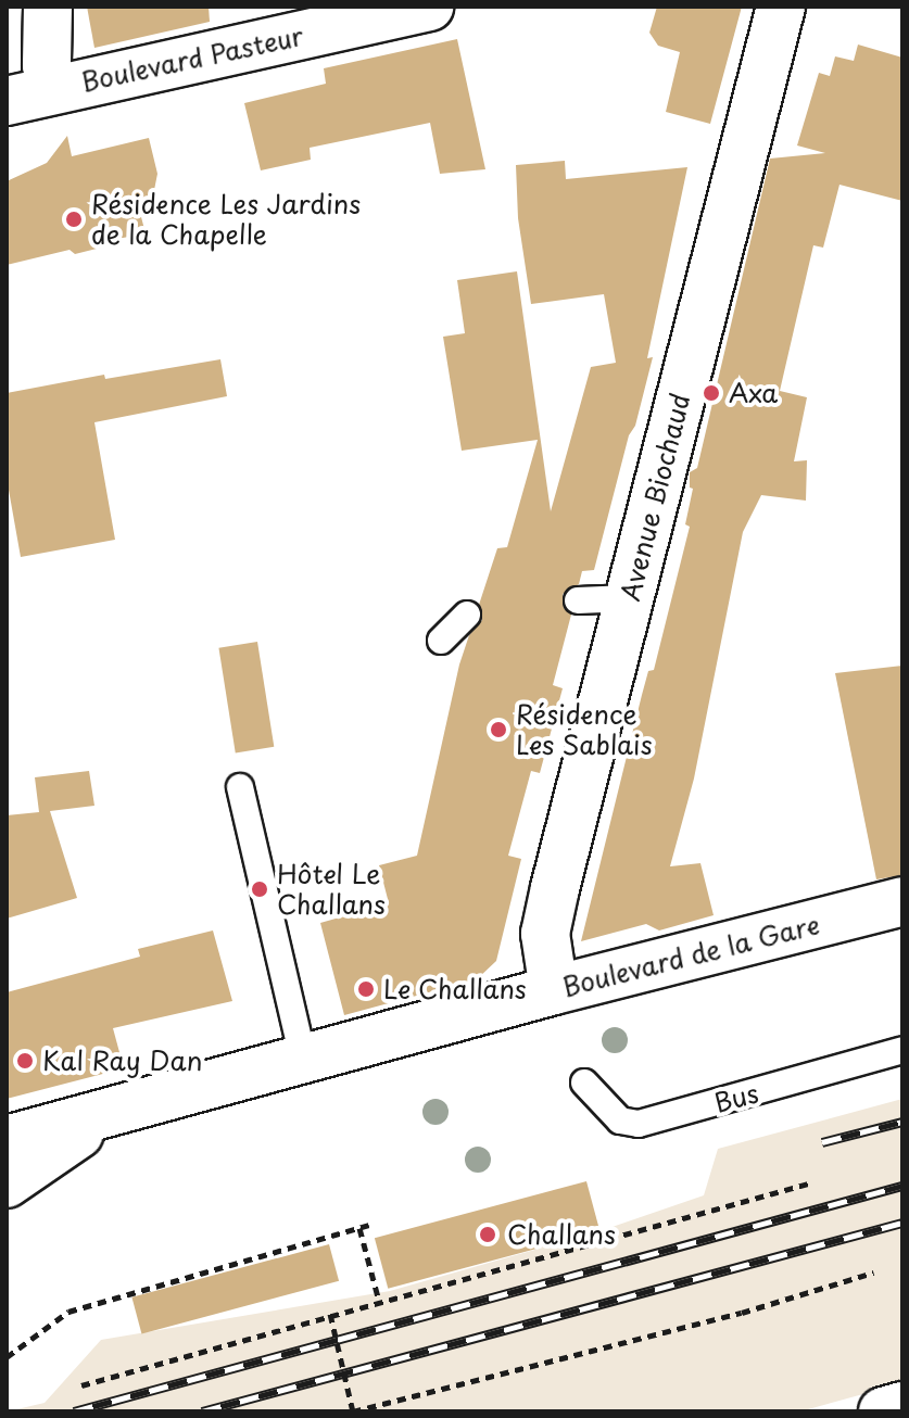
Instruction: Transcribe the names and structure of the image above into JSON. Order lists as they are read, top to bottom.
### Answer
{
  "streets": {
    "street": ["Boulevard Pasteur", "Avenue Biochaud", "Boulevard de la Gare"],
    "lane": ["Bus"]
  },
  "crossings": [
    ["Avenue Biochaud", "Boulevard de la Gare"]
  ],
  "places": [
    "Résidence Les Jardins de la Chapelle",
    "Axa",
    "Résidence Les Sablais",
    "Hôtel Le Challans",
    "Le Challans",
    "Kal Ray Dan",
    "Challans"
  ]
}
